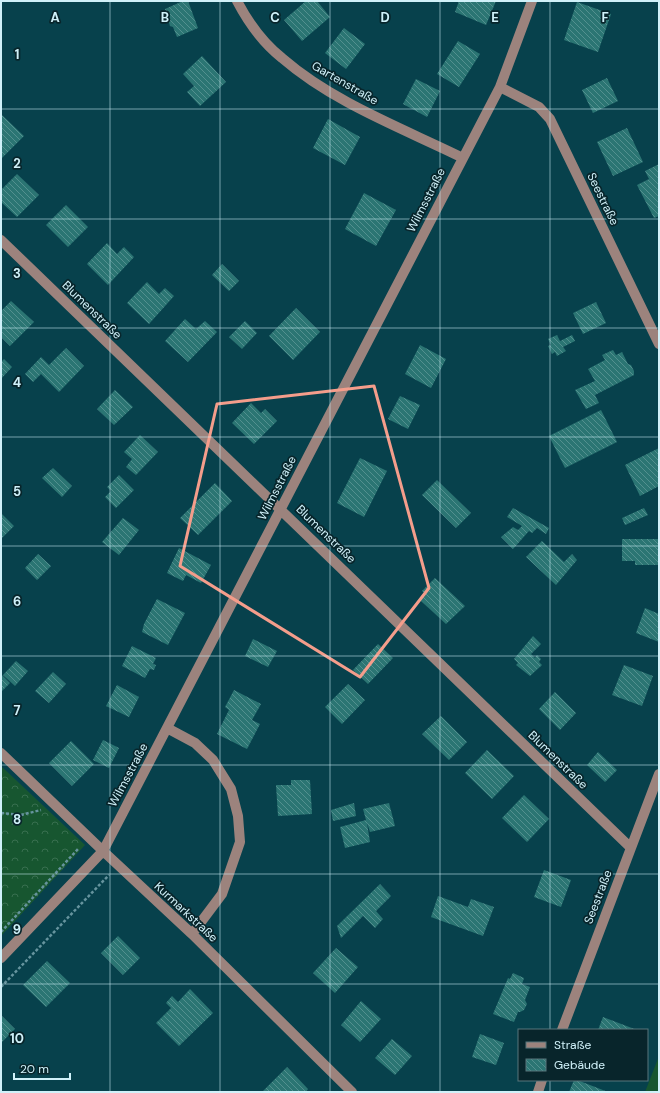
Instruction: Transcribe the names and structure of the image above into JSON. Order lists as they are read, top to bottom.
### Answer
{
  "streets": {
    "street": [
      "Gartenstraße",
      "Seestraße",
      "Wilmsstraße",
      "Blumenstraße",
      "Kurmarkstraße"
    ]
  },
  "crossings": [
    ["Gartenstraße", "Wilmsstraße"],
    ["Seestraße", "Wilmsstraße"],
    ["Seestraße", "Blumenstraße"],
    ["Wilmsstraße", "Blumenstraße"],
    ["Wilmsstraße", "Kurmarkstraße"]
  ],
  "legend": ["Straße", "Gebäude"],
  "scale_bar": "20 m",
  "grid": {
    "columns": [
      "A",
      "B",
      "C",
      "D",
      "E",
      "F"
    ],
    "rows": [
      "1",
      "2",
      "3",
      "4",
      "5",
      "6",
      "7",
      "8",
      "9",
      "10"
    ]
  }
}
